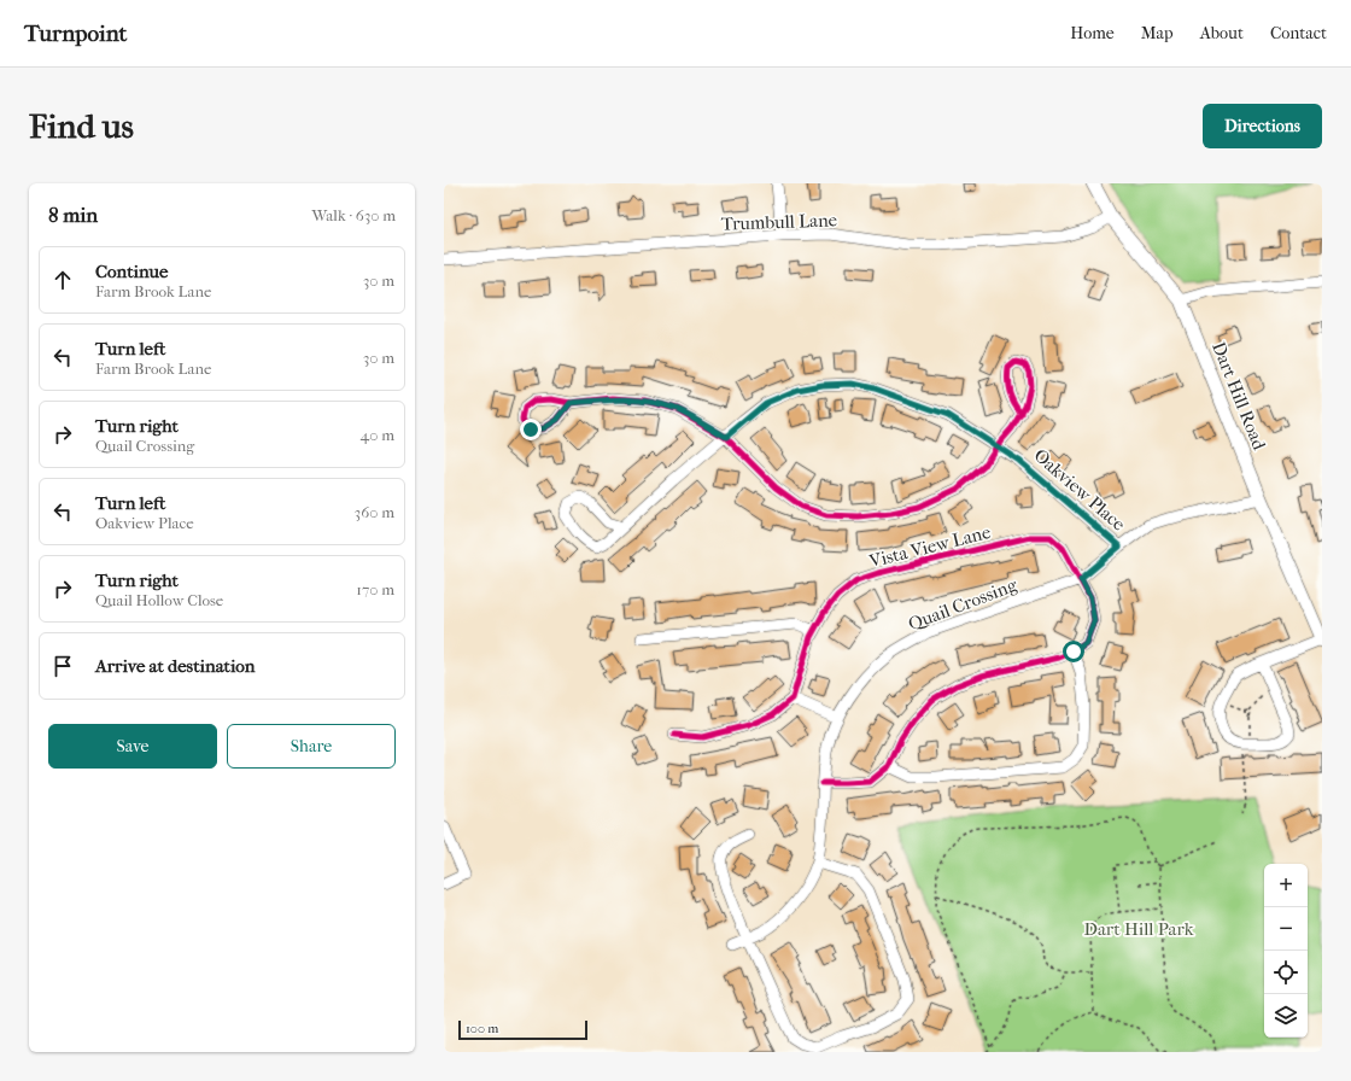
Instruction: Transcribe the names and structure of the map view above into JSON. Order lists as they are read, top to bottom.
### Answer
{
  "streets": {
    "main road": ["Dart Hill Road"],
    "street": [
      "Trumbull Lane",
      "Oakview Place",
      "Vista View Lane",
      "Quail Crossing"
    ]
  },
  "crossings": [
    ["Trumbull Lane", "Dart Hill Road"],
    ["Dart Hill Road", "Quail Crossing"],
    ["Oakview Place", "Quail Crossing"],
    ["Vista View Lane", "Quail Crossing"]
  ],
  "parks": ["Dart Hill Park"],
  "scale_bar": "100 m",
  "page": {
    "header": "Turnpoint",
    "nav": [
      "Home",
      "Map",
      "About",
      "Contact"
    ],
    "buttons": [
      "Directions",
      ["Save", "Share"]
    ],
    "title": "Find us",
    "heading": ["8 min", "Walk · 630 m"],
    "list": [
      ["Continue", "Farm Brook Lane", "30 m"],
      ["Turn left", "Farm Brook Lane", "30 m"],
      ["Turn right", "Quail Crossing", "40 m"],
      ["Turn left", "Oakview Place", "360 m"],
      ["Turn right", "Quail Hollow Close", "170 m"],
      "Arrive at destination"
    ],
    "map_buttons": ["+", "−"],
    "scale": "100 m"
  }
}
